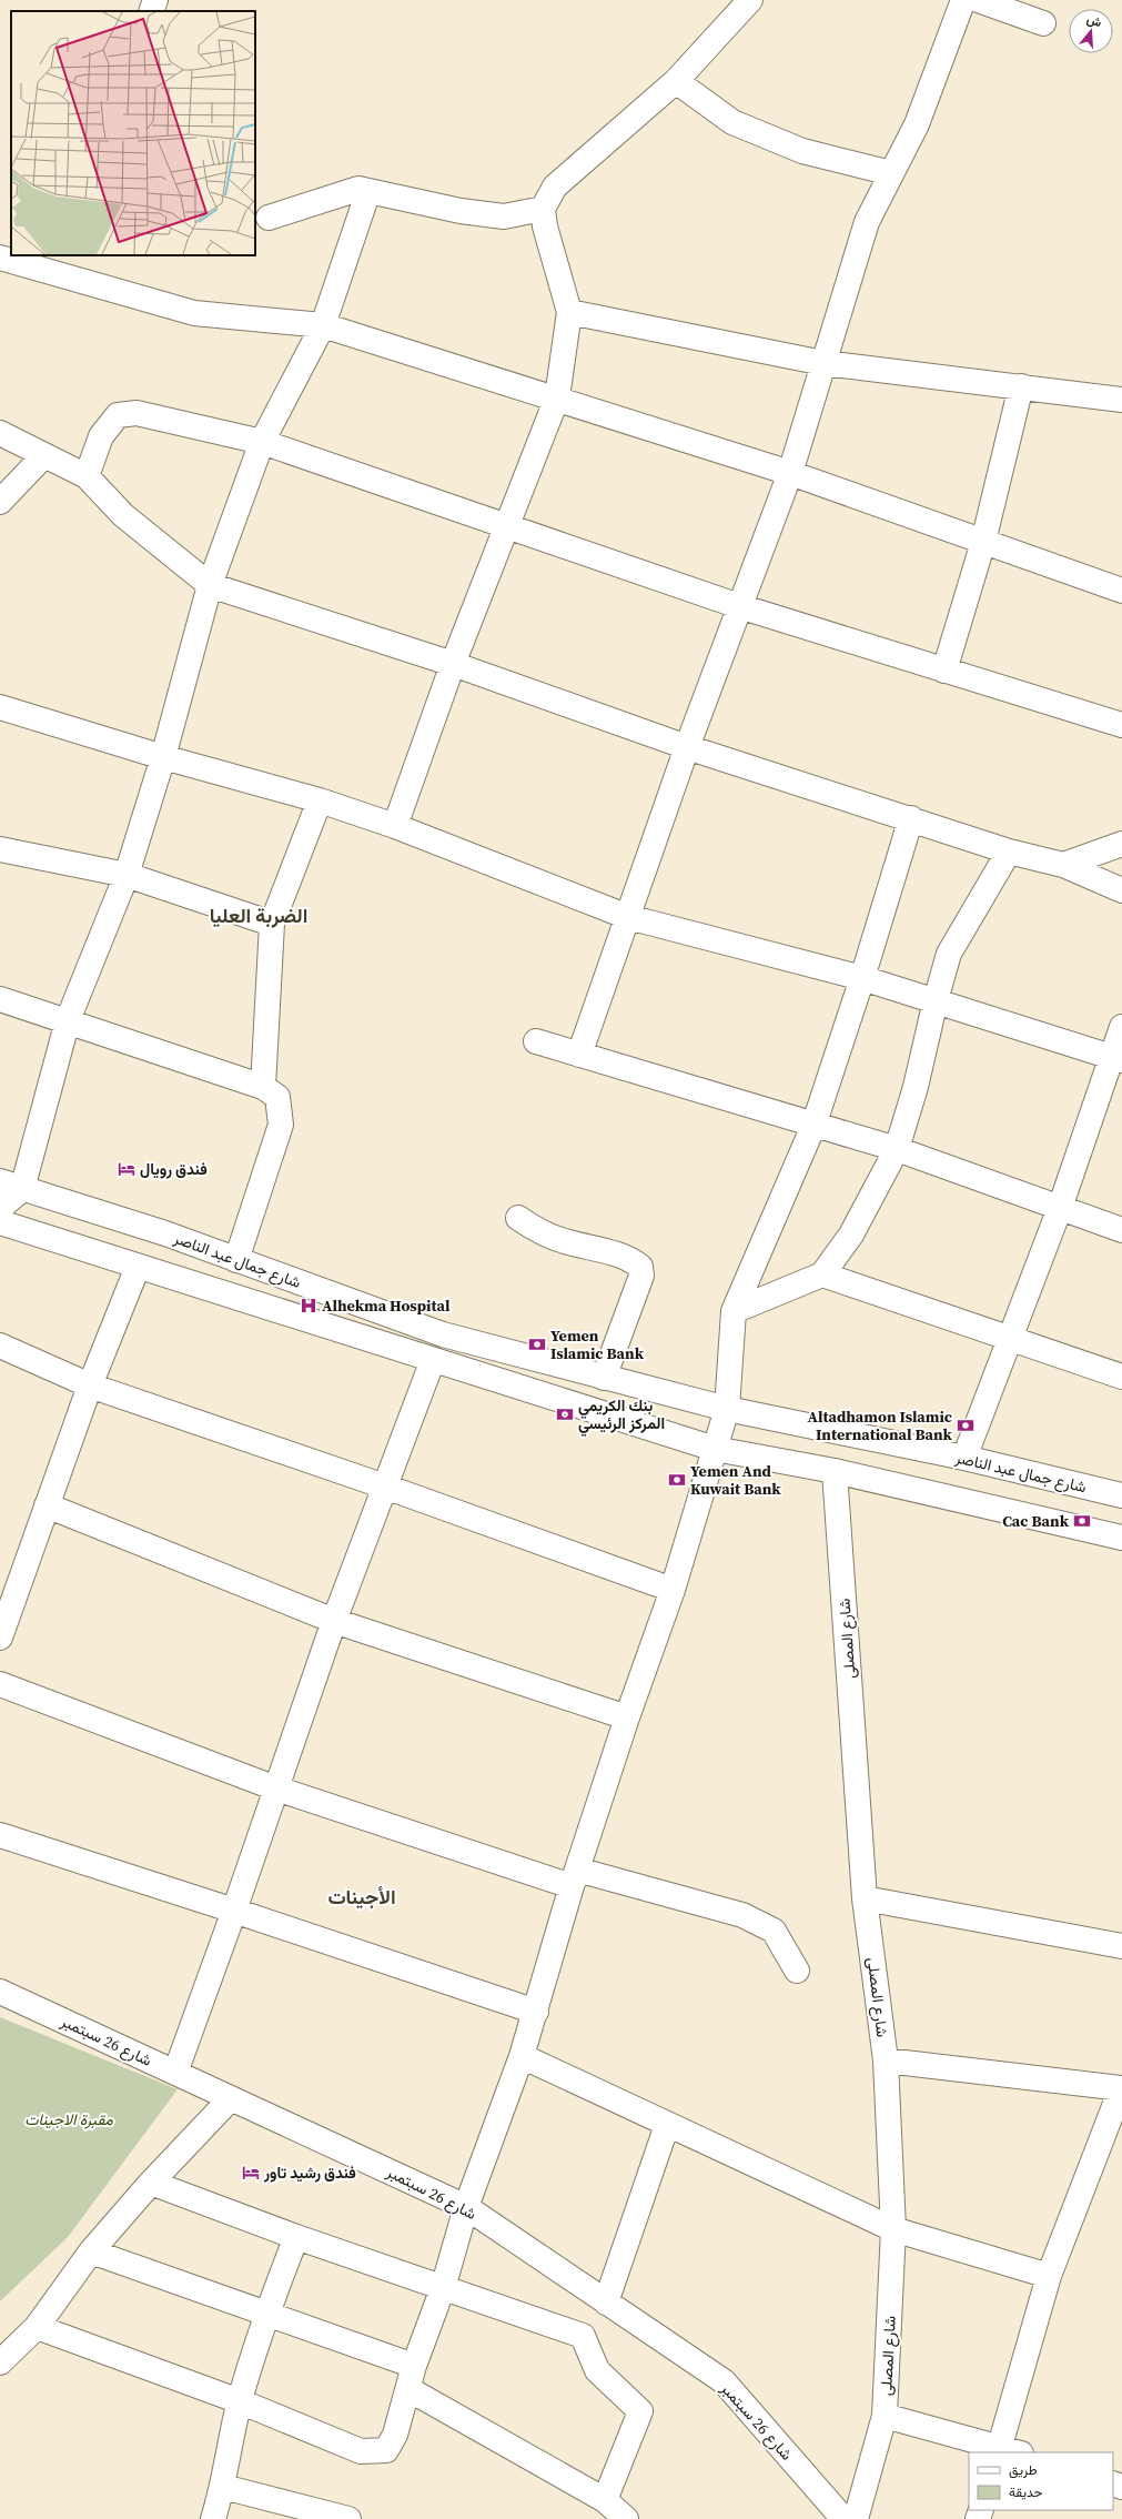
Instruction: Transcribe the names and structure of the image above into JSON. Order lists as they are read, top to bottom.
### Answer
{
  "streets": {
    "street": ["شارع جمال عبد الناصر", "شارع المصلى", "شارع 26 سبتمبر"]
  },
  "districts": ["الضربة العليا", "الأجينات"],
  "parks": ["مقبرة الاجينات"],
  "places": {
    "hotel": ["فندق رويال", "فندق رشيد تاور"],
    "hospital": ["Alhekma Hospital"],
    "bank": [
      "Yemen Islamic Bank",
      "بنك الكريمي المركز الرئيسي",
      "Altadhamon Islamic International Bank",
      "Yemen And Kuwait Bank",
      "Cac Bank"
    ]
  },
  "legend": ["طريق", "حديقة"],
  "north": "top"
}
